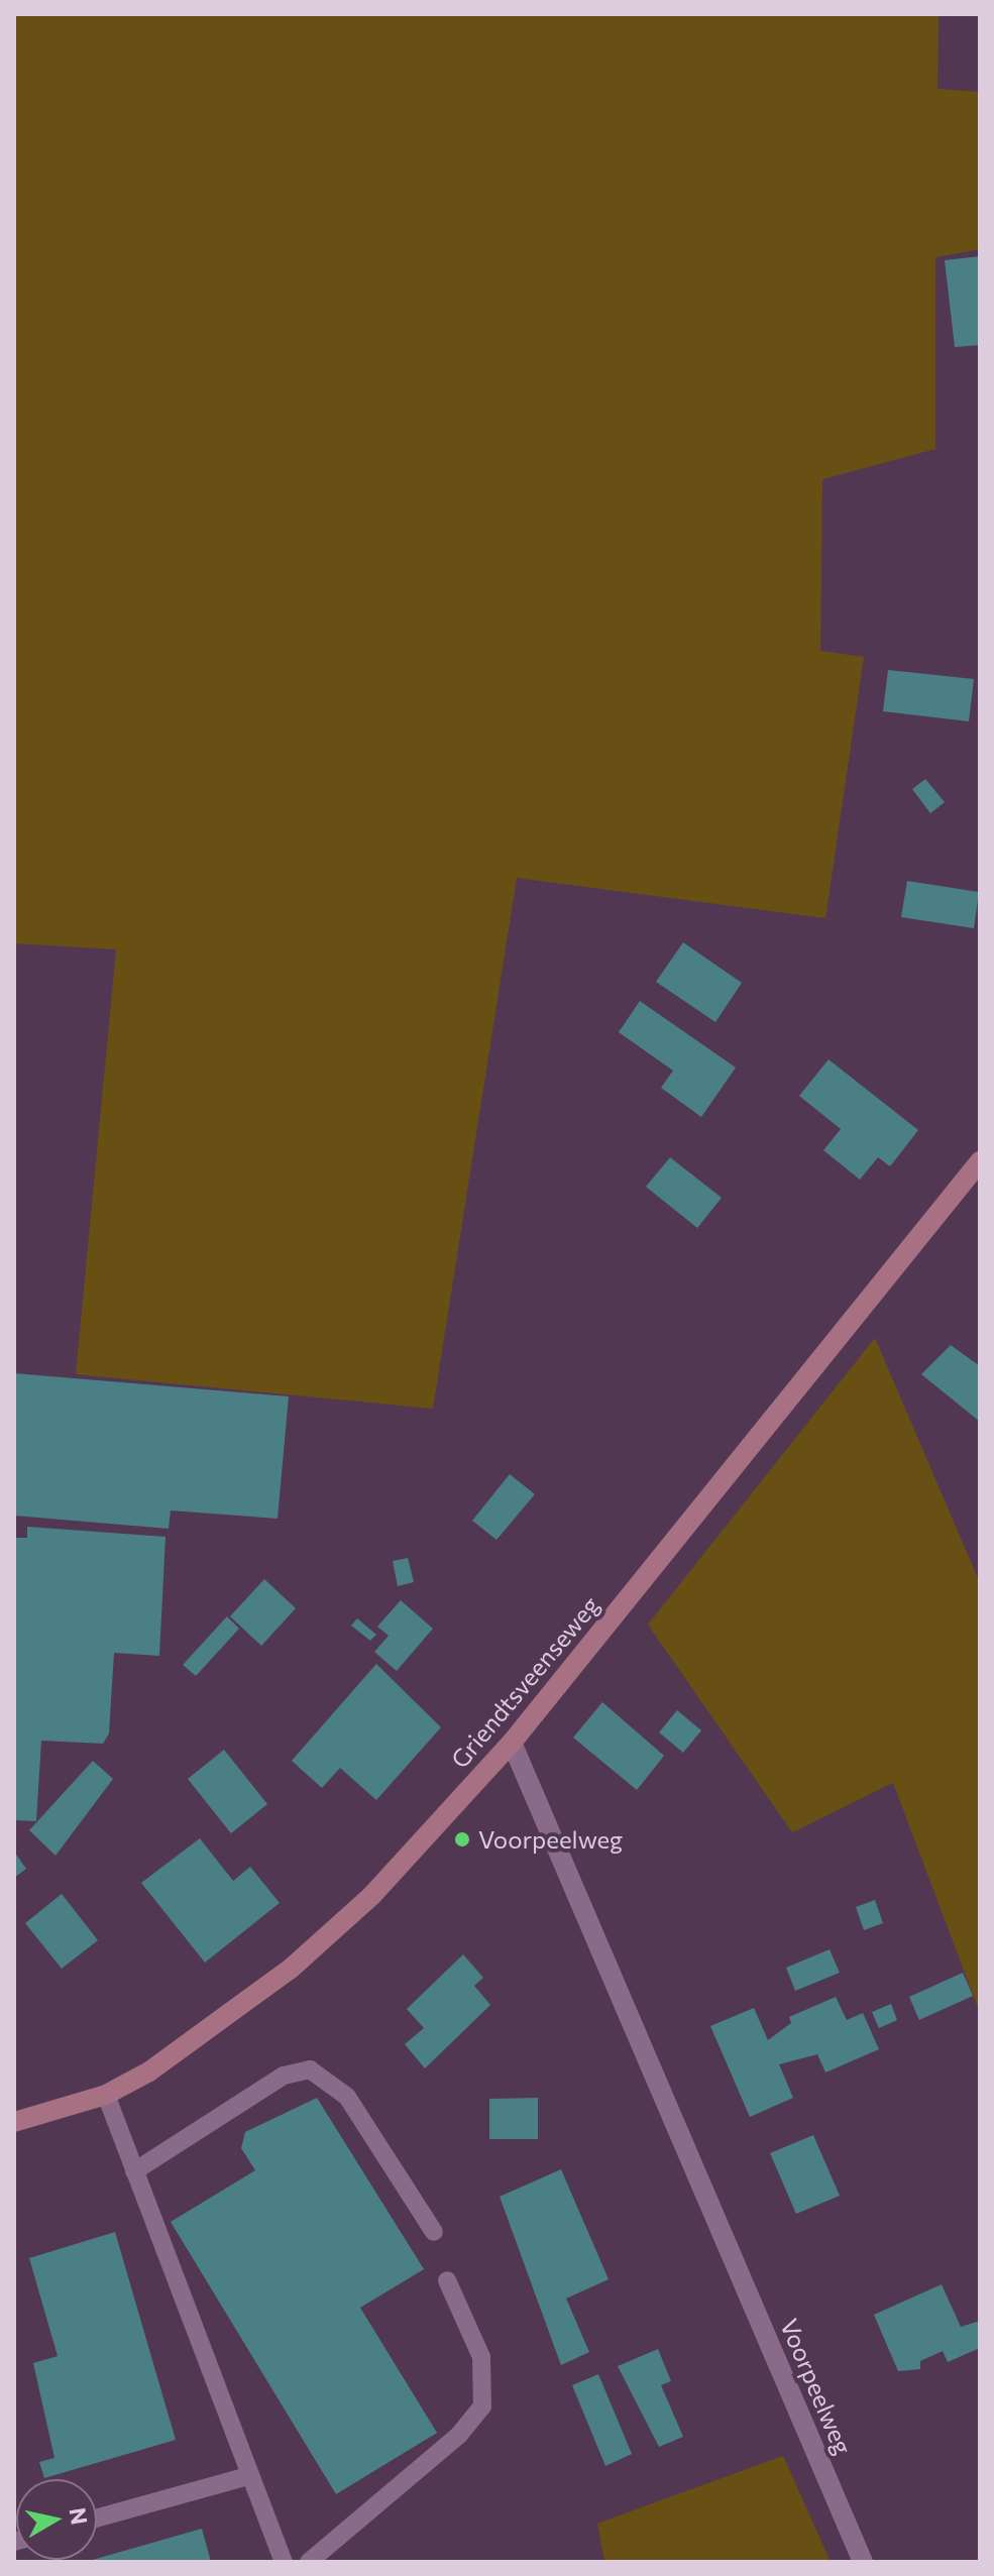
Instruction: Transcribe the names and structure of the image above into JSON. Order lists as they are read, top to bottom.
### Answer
{
  "streets": {
    "street": ["Griendtsveenseweg", "Voorpeelweg"]
  },
  "crossings": [
    ["Griendtsveenseweg", "Voorpeelweg"]
  ],
  "places": ["Voorpeelweg"],
  "north": "right"
}
